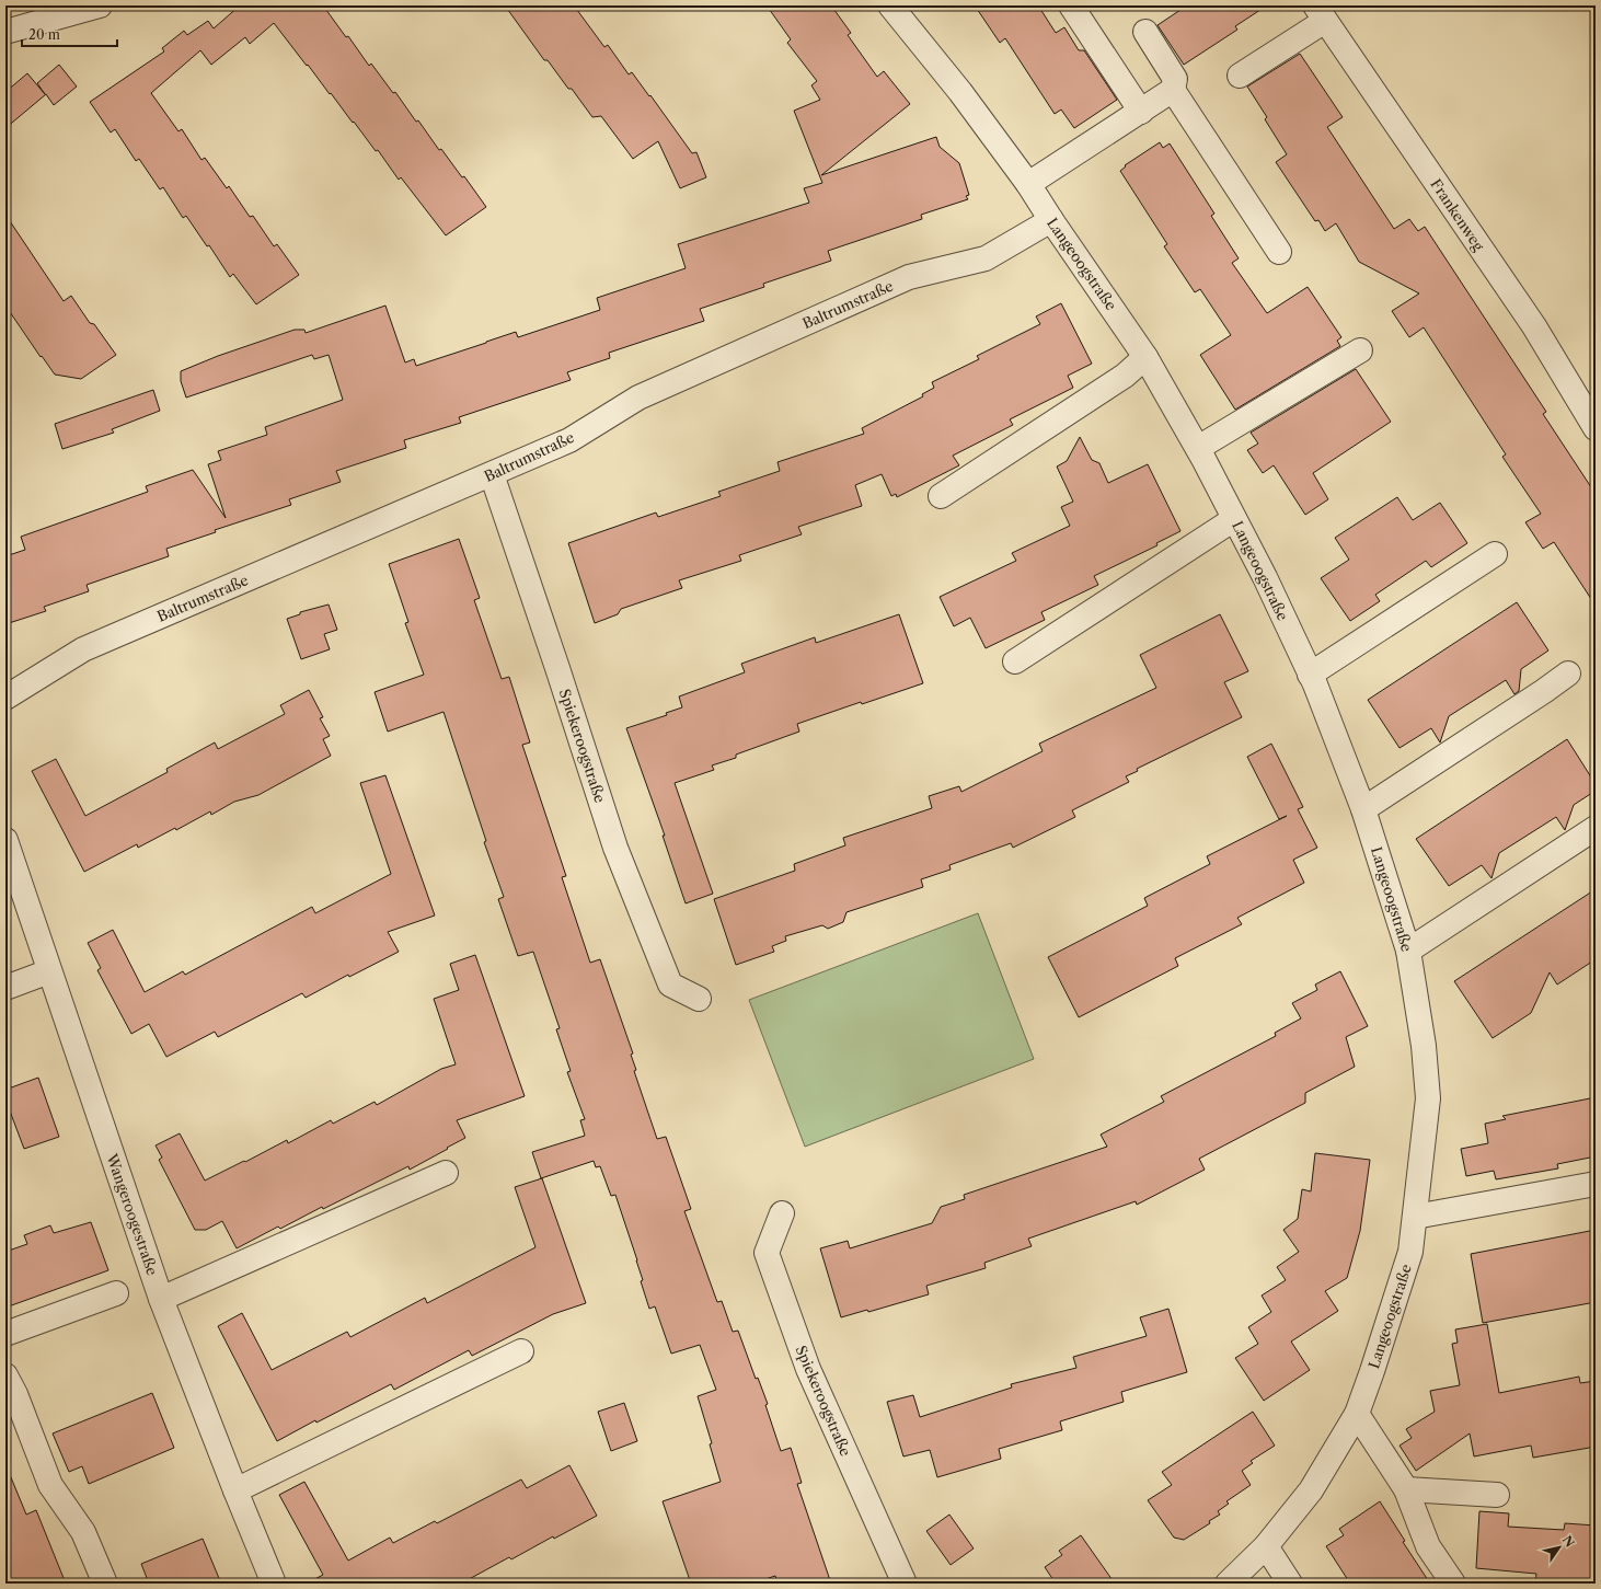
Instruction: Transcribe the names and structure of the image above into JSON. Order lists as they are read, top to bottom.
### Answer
{
  "streets": {
    "street": [
      "Frankenweg",
      "Langeoogstraße",
      "Baltrumstraße",
      "Spiekeroogstraße",
      "Wangeroogestraße"
    ]
  },
  "crossings": [
    ["Langeoogstraße", "Baltrumstraße"],
    ["Baltrumstraße", "Spiekeroogstraße"]
  ],
  "scale_bar": "20 m",
  "north": "top right"
}
